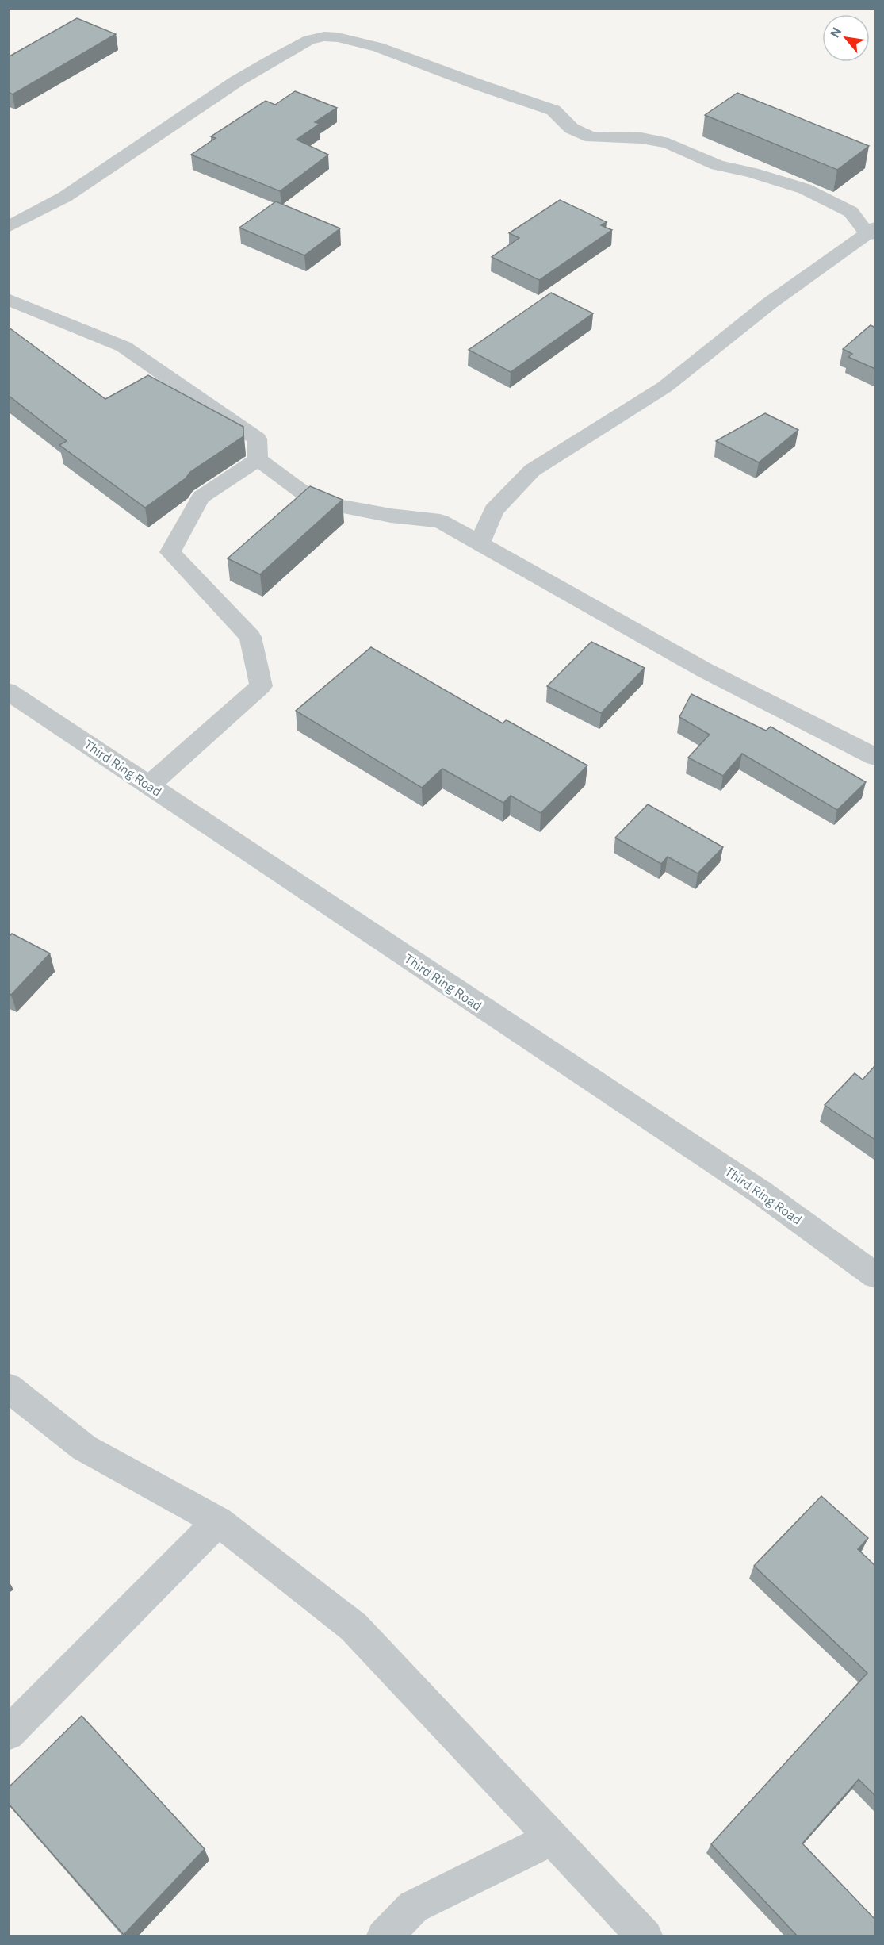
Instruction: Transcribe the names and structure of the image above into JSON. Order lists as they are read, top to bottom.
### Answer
{
  "streets": {
    "street": ["Third Ring Road"]
  },
  "north": "top left"
}
